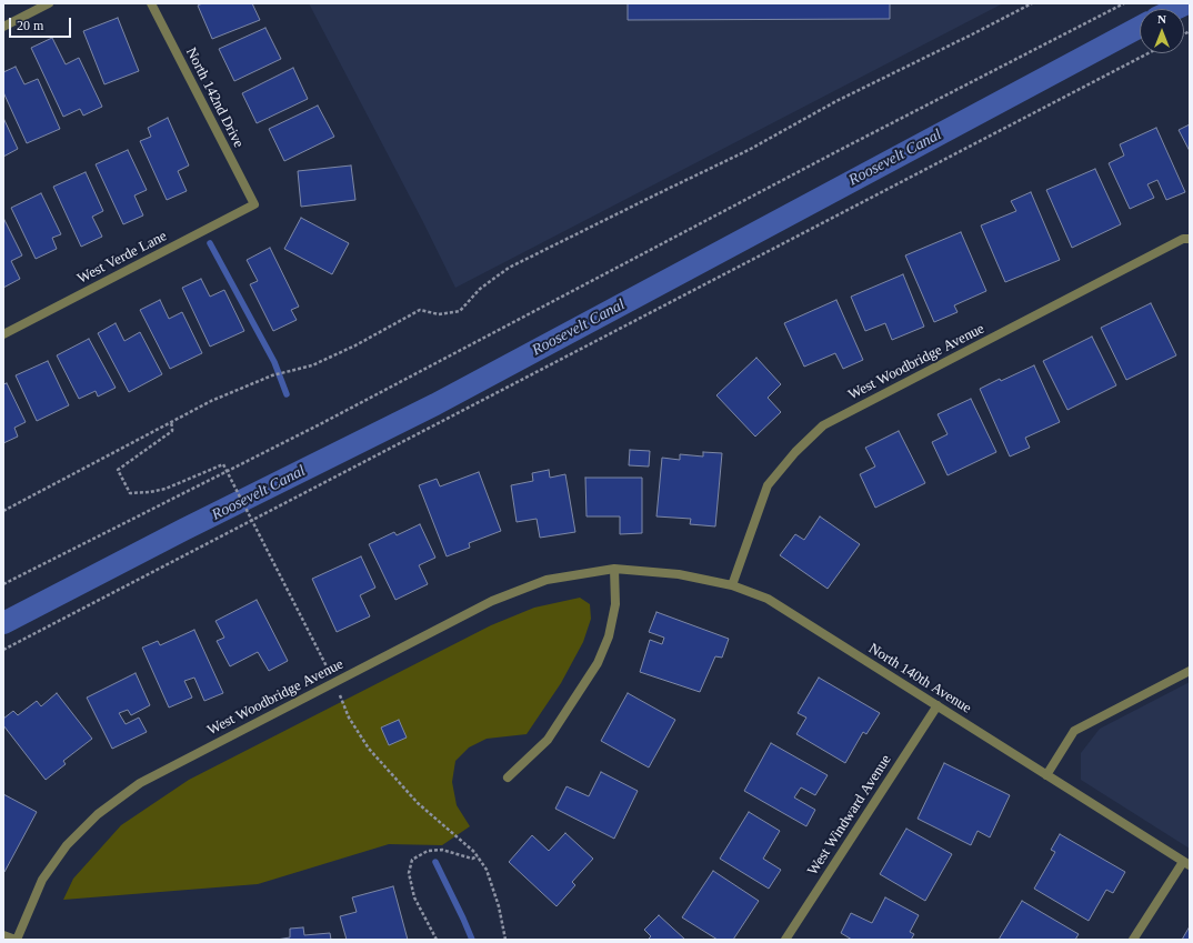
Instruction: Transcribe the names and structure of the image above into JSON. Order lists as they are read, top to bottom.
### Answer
{
  "streets": {
    "street": [
      "North 142nd Drive",
      "West Verde Lane",
      "West Woodbridge Avenue",
      "North 140th Avenue",
      "West Windward Avenue"
    ]
  },
  "crossings": [
    ["North 142nd Drive", "West Verde Lane"],
    ["West Woodbridge Avenue", "North 140th Avenue"],
    ["North 140th Avenue", "West Windward Avenue"]
  ],
  "water": ["Roosevelt Canal"],
  "scale_bar": "20 m",
  "north": "top"
}
